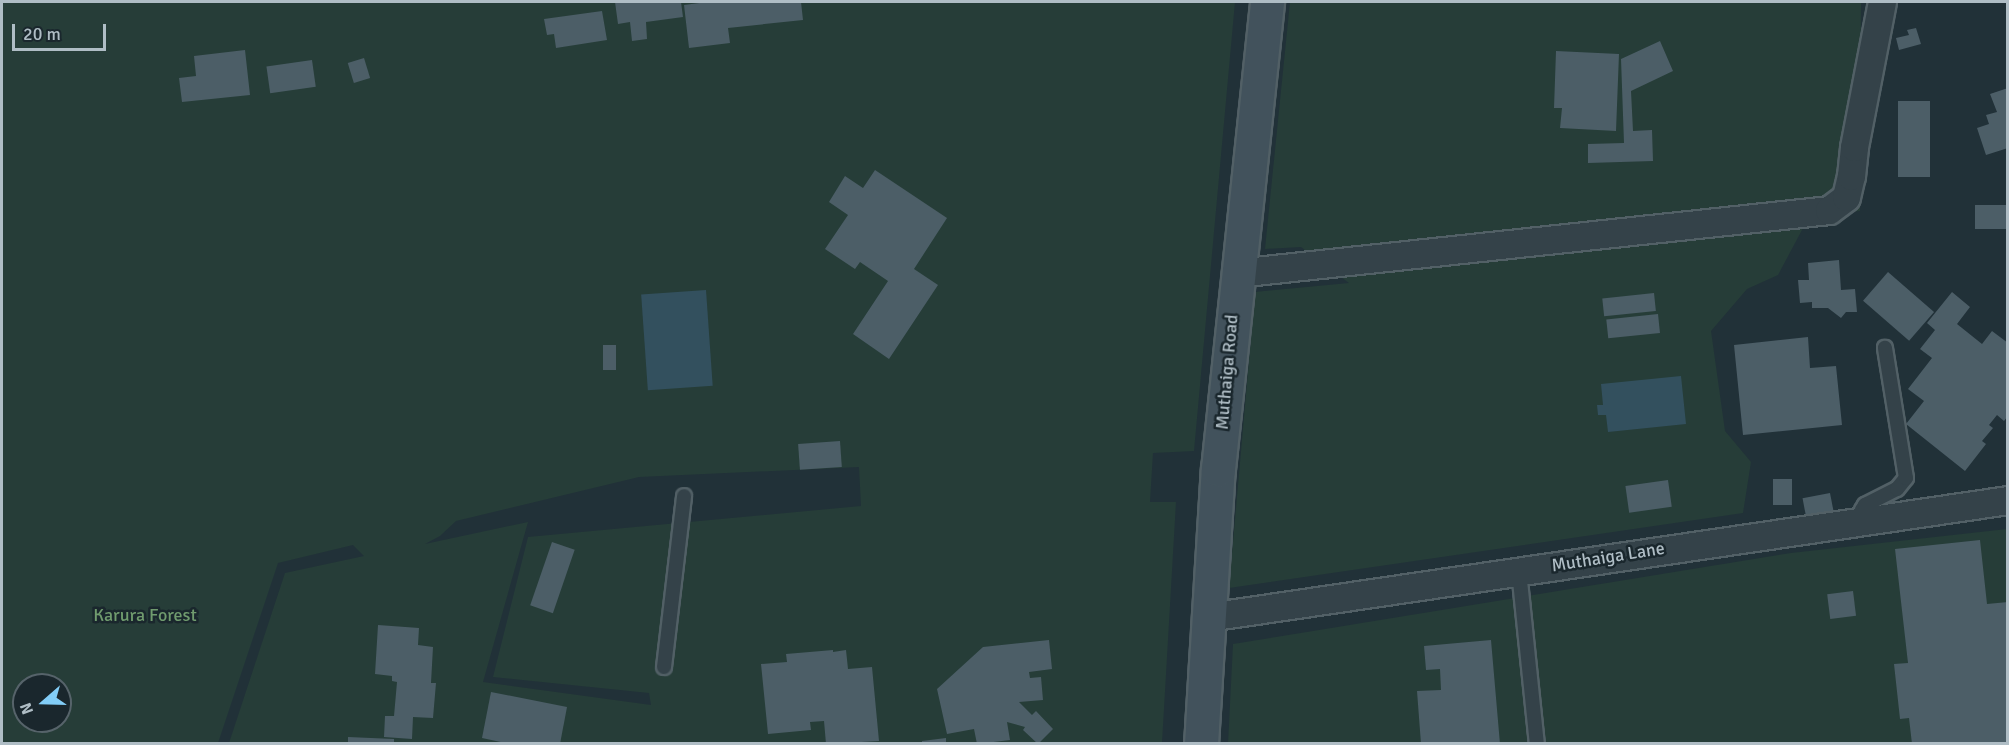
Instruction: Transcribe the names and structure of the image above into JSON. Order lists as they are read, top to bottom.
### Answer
{
  "streets": {
    "main road": ["Muthaiga Road"],
    "street": ["Muthaiga Lane"]
  },
  "crossings": [
    ["Muthaiga Road", "Muthaiga Lane"]
  ],
  "parks": ["Karura Forest"],
  "scale_bar": "20 m",
  "north": "left"
}
